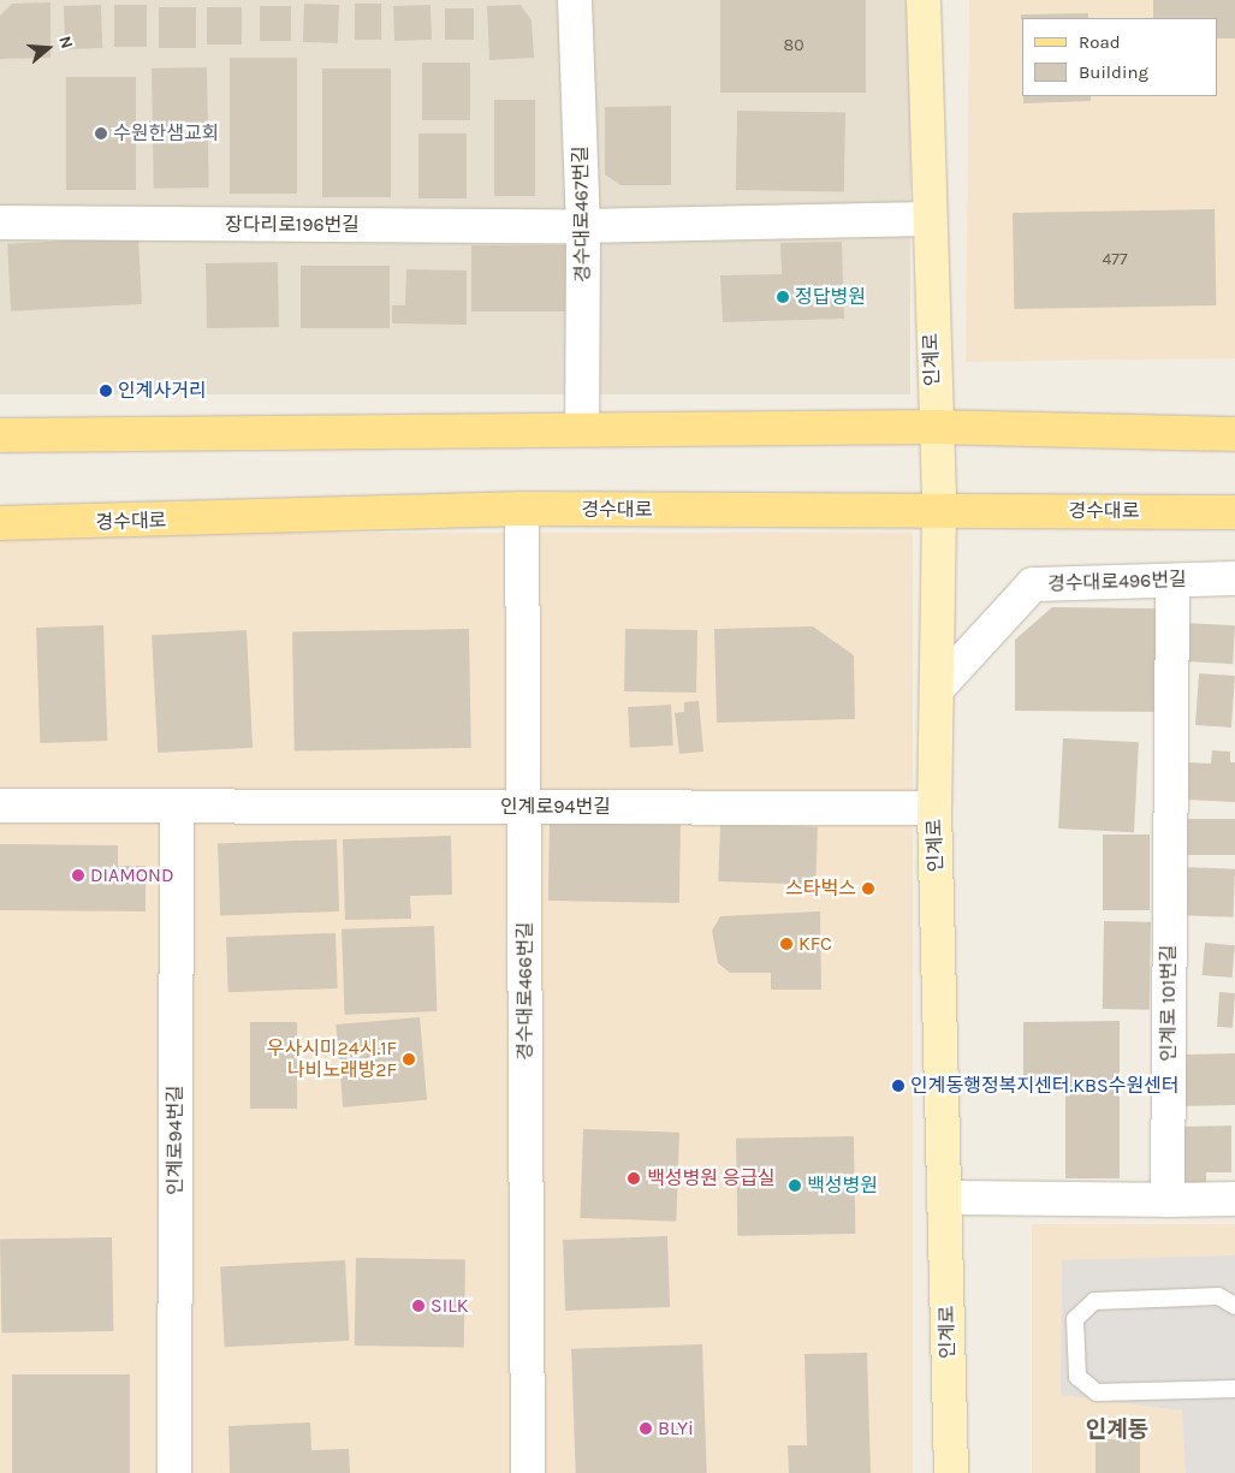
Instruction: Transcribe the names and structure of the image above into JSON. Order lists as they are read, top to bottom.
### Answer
{
  "streets": {
    "main road": ["경수대로"],
    "street": [
      "경수대로467번길",
      "장다리로196번길",
      "인계로",
      "경수대로496번길",
      "인계로94번길",
      "경수대로466번길",
      "인계로 101번길"
    ]
  },
  "crossings": [
    ["경수대로467번길", "장다리로196번길"],
    ["인계로", "경수대로"],
    ["인계로", "경수대로496번길"],
    ["인계로", "인계로94번길"],
    ["경수대로", "경수대로466번길"],
    ["경수대로496번길", "인계로 101번길"],
    ["인계로94번길", "경수대로466번길"]
  ],
  "districts": ["인계동"],
  "places": [
    "수원한샘교회",
    "정답병원",
    "인계사거리",
    "DIAMOND",
    "스타벅스",
    "KFC",
    "우사시미24시.1F 나비노래방2F",
    "인계동행정복지센터.KBS수원센터",
    "백성병원 응급실",
    "백성병원",
    "SILK",
    "BLYi"
  ],
  "house_numbers": ["80", "477"],
  "legend": ["Road", "Building"],
  "north": "right"
}
